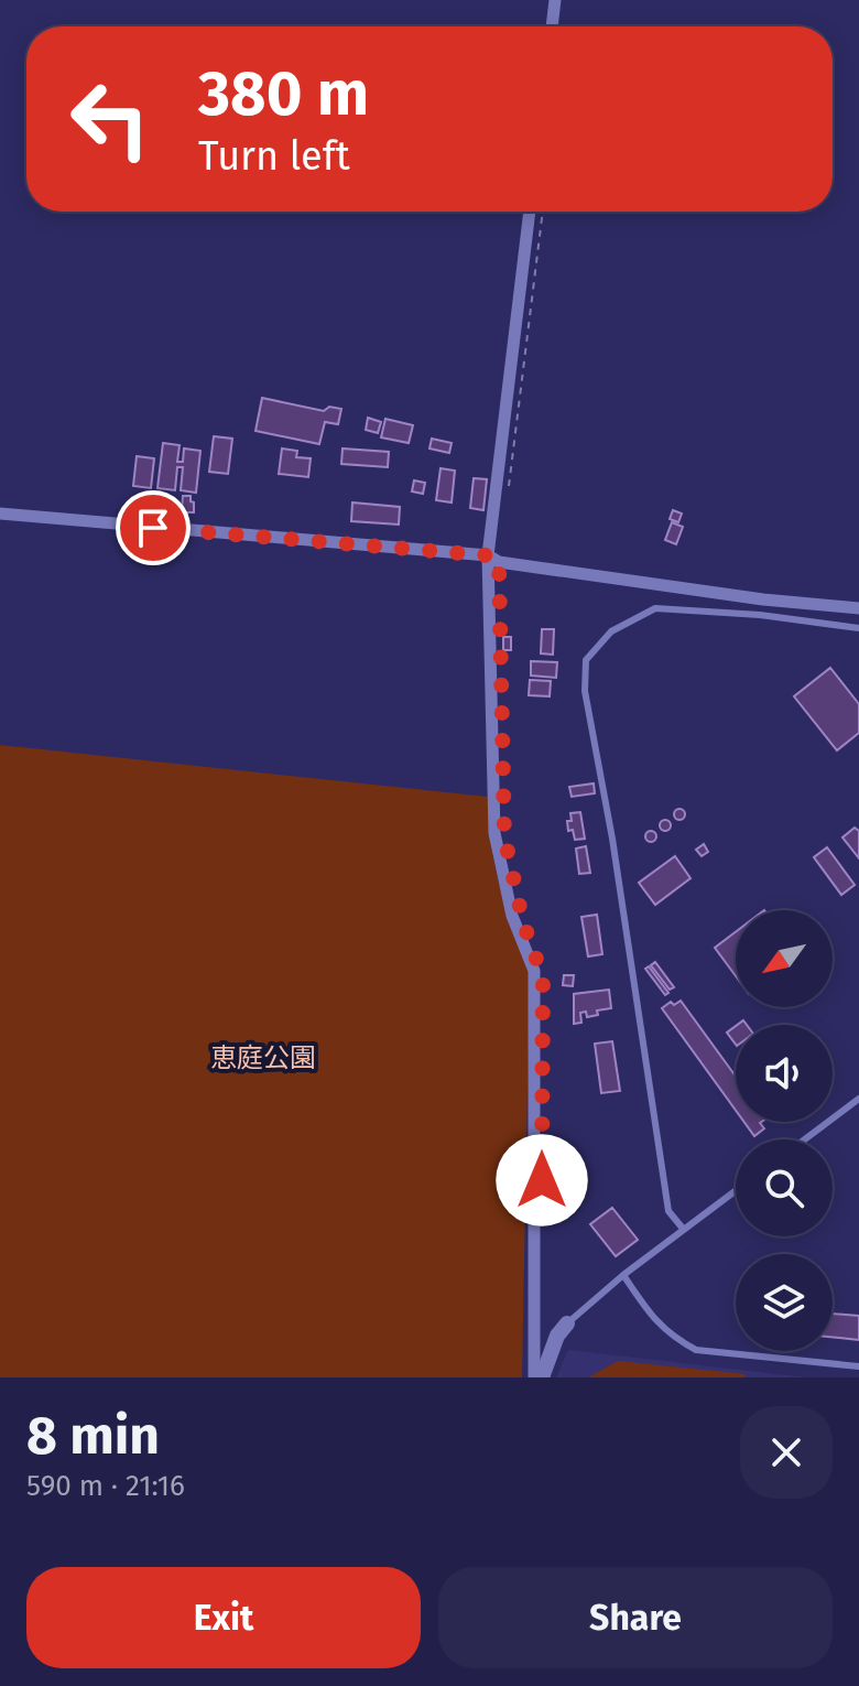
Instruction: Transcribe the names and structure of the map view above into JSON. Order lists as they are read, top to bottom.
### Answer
{
  "parks": ["恵庭公園"],
  "north": "bottom left",
  "page": {
    "turn": ["380 m", "Turn left"],
    "heading": ["8 min", "590 m · 21:16"],
    "buttons": ["Exit", "Share"]
  }
}
